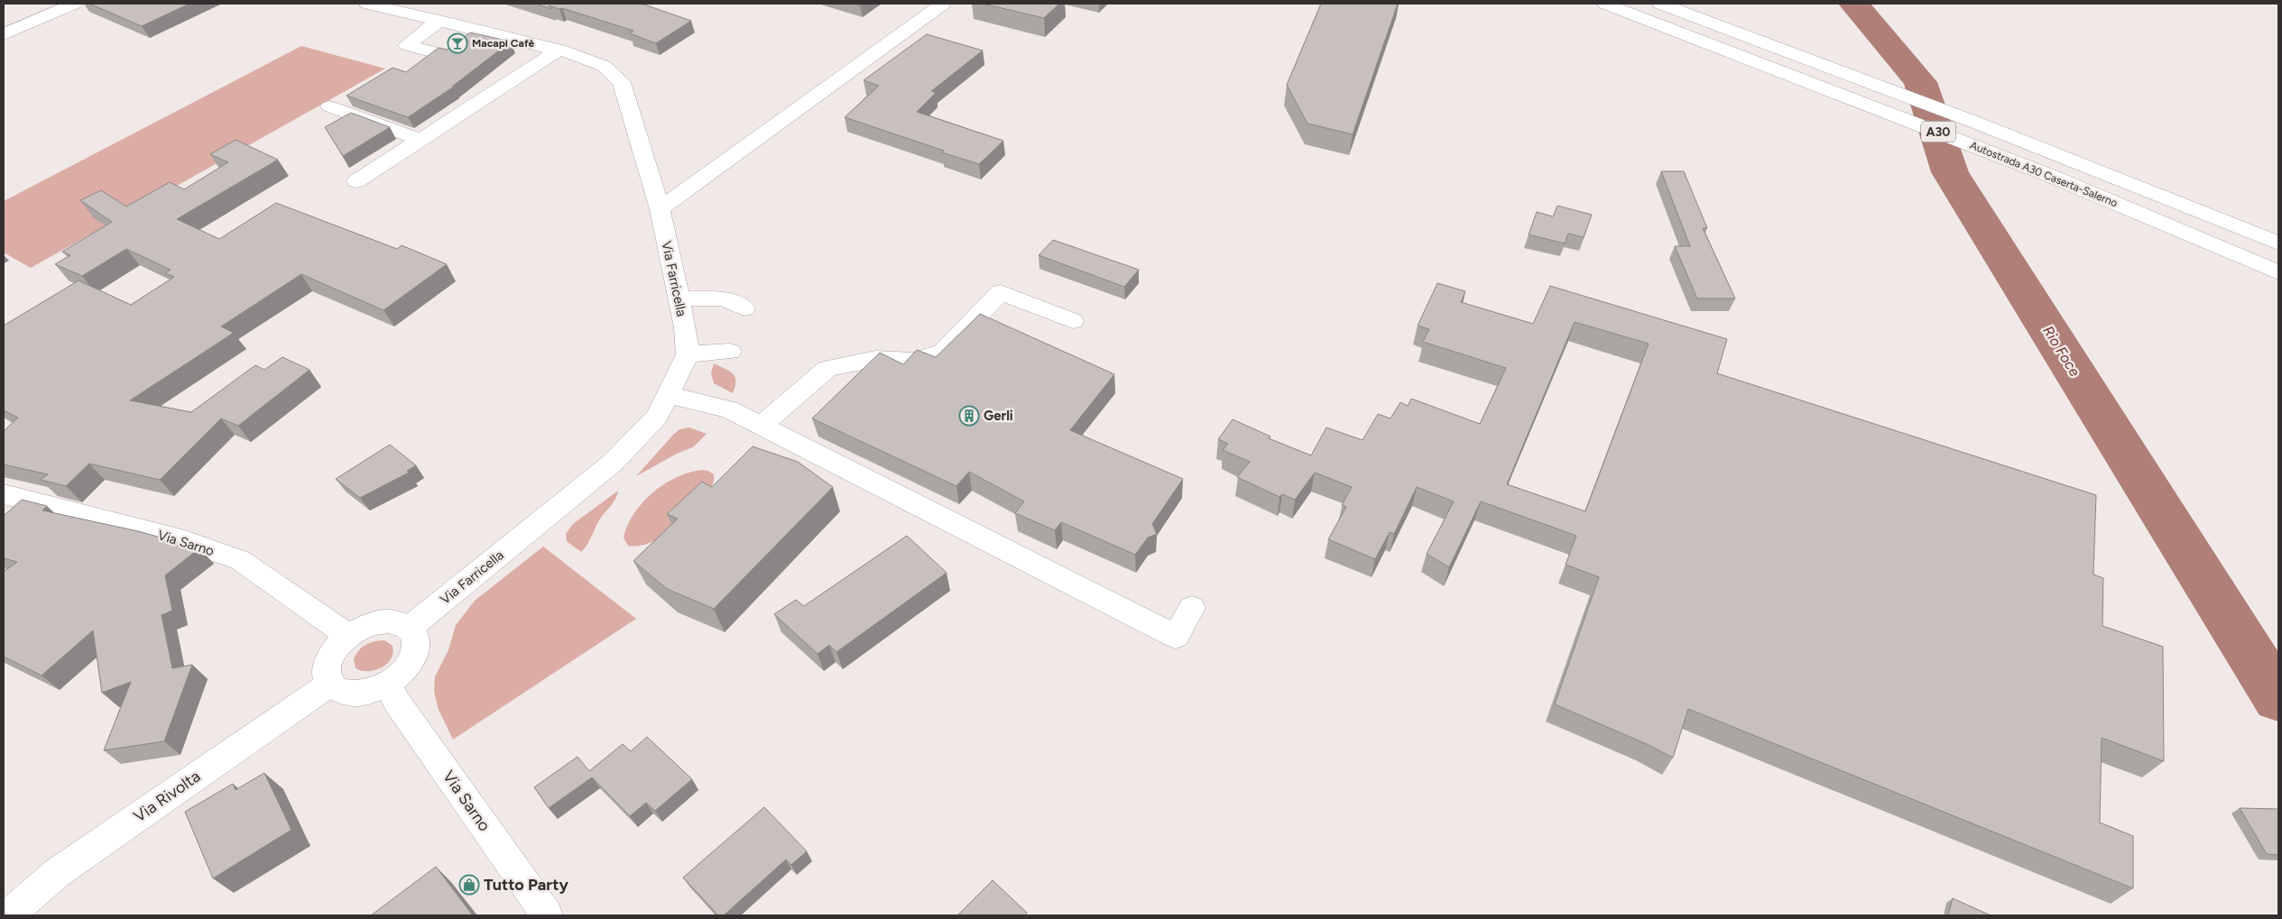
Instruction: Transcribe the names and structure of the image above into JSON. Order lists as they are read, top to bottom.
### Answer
{
  "streets": {
    "main road": [
      "A30",
      "Autostrada A30 Caserta-Salerno",
      "Via Farricella",
      "Via Sarno",
      "Via Rivolta"
    ]
  },
  "crossings": [
    ["Via Farricella", "Via Sarno"],
    ["Via Farricella", "Via Rivolta"],
    ["Via Sarno", "Via Rivolta"]
  ],
  "water": ["Rio Foce"],
  "places": {
    "bar": ["Macapi Cafè"],
    "building": ["Gerli"],
    "shop": ["Tutto Party"]
  }
}
